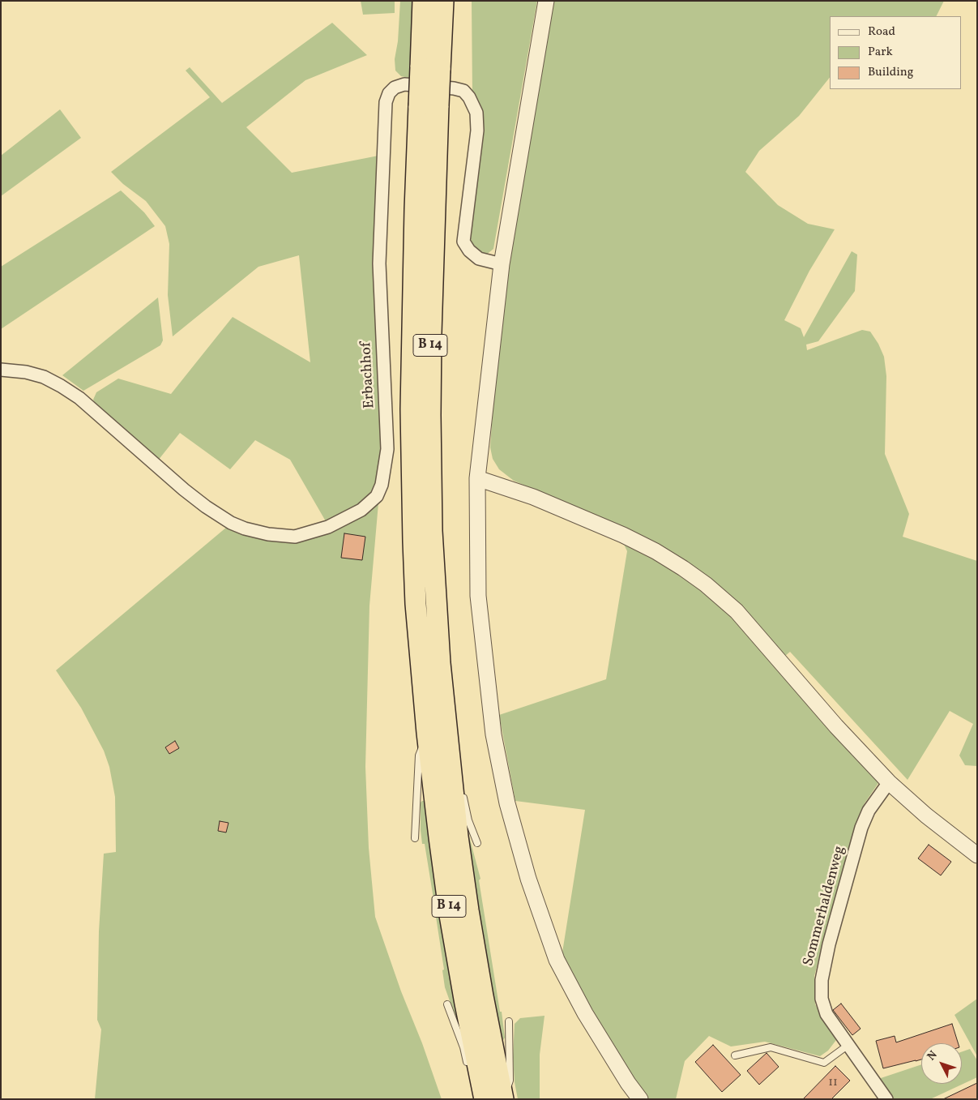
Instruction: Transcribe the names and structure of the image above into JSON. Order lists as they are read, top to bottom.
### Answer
{
  "streets": {
    "highway": ["B 14"],
    "street": ["Erbachhof", "Sommerhaldenweg"]
  },
  "house_numbers": ["11"],
  "legend": ["Road", "Park", "Building"],
  "north": "top left"
}
